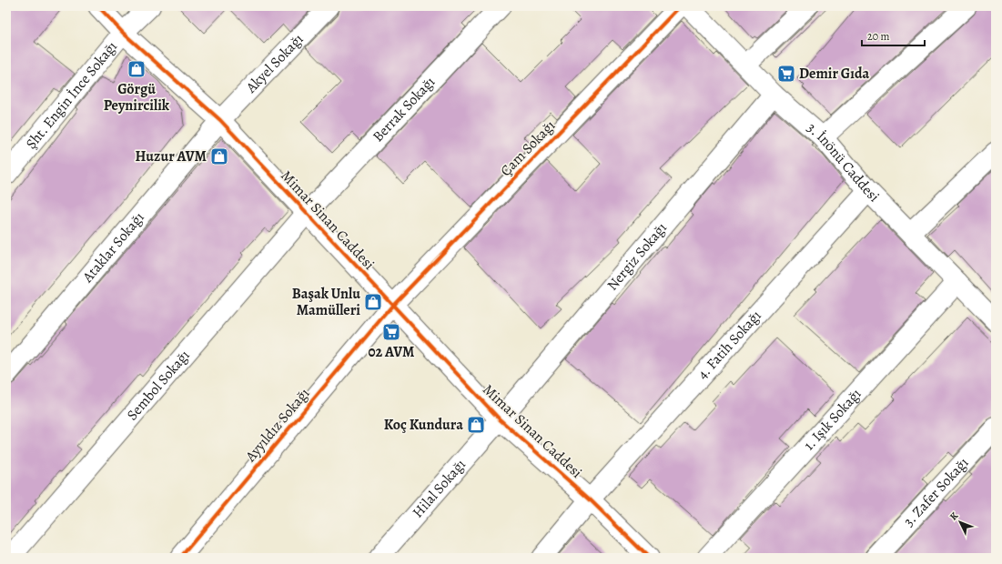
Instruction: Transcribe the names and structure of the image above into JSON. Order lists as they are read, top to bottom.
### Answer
{
  "streets": {
    "street": [
      "Akyel Sokağı",
      "Şht. Engin İnce Sokağı",
      "Berrak Sokağı",
      "Çam Sokağı",
      "3. İnönü Caddesi",
      "Mimar Sinan Caddesi",
      "Ataklar Sokağı",
      "Nergiz Sokağı",
      "4. Fatih Sokağı",
      "Sembol Sokağı",
      "1. Işık Sokağı",
      "Ayyıldız Sokağı",
      "Hilal Sokağı",
      "3. Zafer Sokağı"
    ]
  },
  "crossings": [
    ["Akyel Sokağı", "Mimar Sinan Caddesi"],
    ["Akyel Sokağı", "Ataklar Sokağı"],
    ["Şht. Engin İnce Sokağı", "Mimar Sinan Caddesi"],
    ["Berrak Sokağı", "Mimar Sinan Caddesi"],
    ["Berrak Sokağı", "Sembol Sokağı"],
    ["Çam Sokağı", "Mimar Sinan Caddesi"],
    ["Çam Sokağı", "Ayyıldız Sokağı"],
    ["3. İnönü Caddesi", "Nergiz Sokağı"],
    ["3. İnönü Caddesi", "4. Fatih Sokağı"],
    ["3. İnönü Caddesi", "1. Işık Sokağı"],
    ["Mimar Sinan Caddesi", "Ataklar Sokağı"],
    ["Mimar Sinan Caddesi", "Nergiz Sokağı"],
    ["Mimar Sinan Caddesi", "4. Fatih Sokağı"],
    ["Mimar Sinan Caddesi", "Sembol Sokağı"],
    ["Mimar Sinan Caddesi", "Ayyıldız Sokağı"],
    ["Mimar Sinan Caddesi", "Hilal Sokağı"],
    ["Nergiz Sokağı", "Hilal Sokağı"]
  ],
  "places": {
    "shop": [
      "Görgü Peynircilik",
      "Huzur AVM",
      "Başak Unlu Mamülleri",
      "Koç Kundura"
    ],
    "supermarket": ["Demir Gıda", "02 AVM"]
  },
  "scale_bar": "20 m",
  "north": "top left"
}
